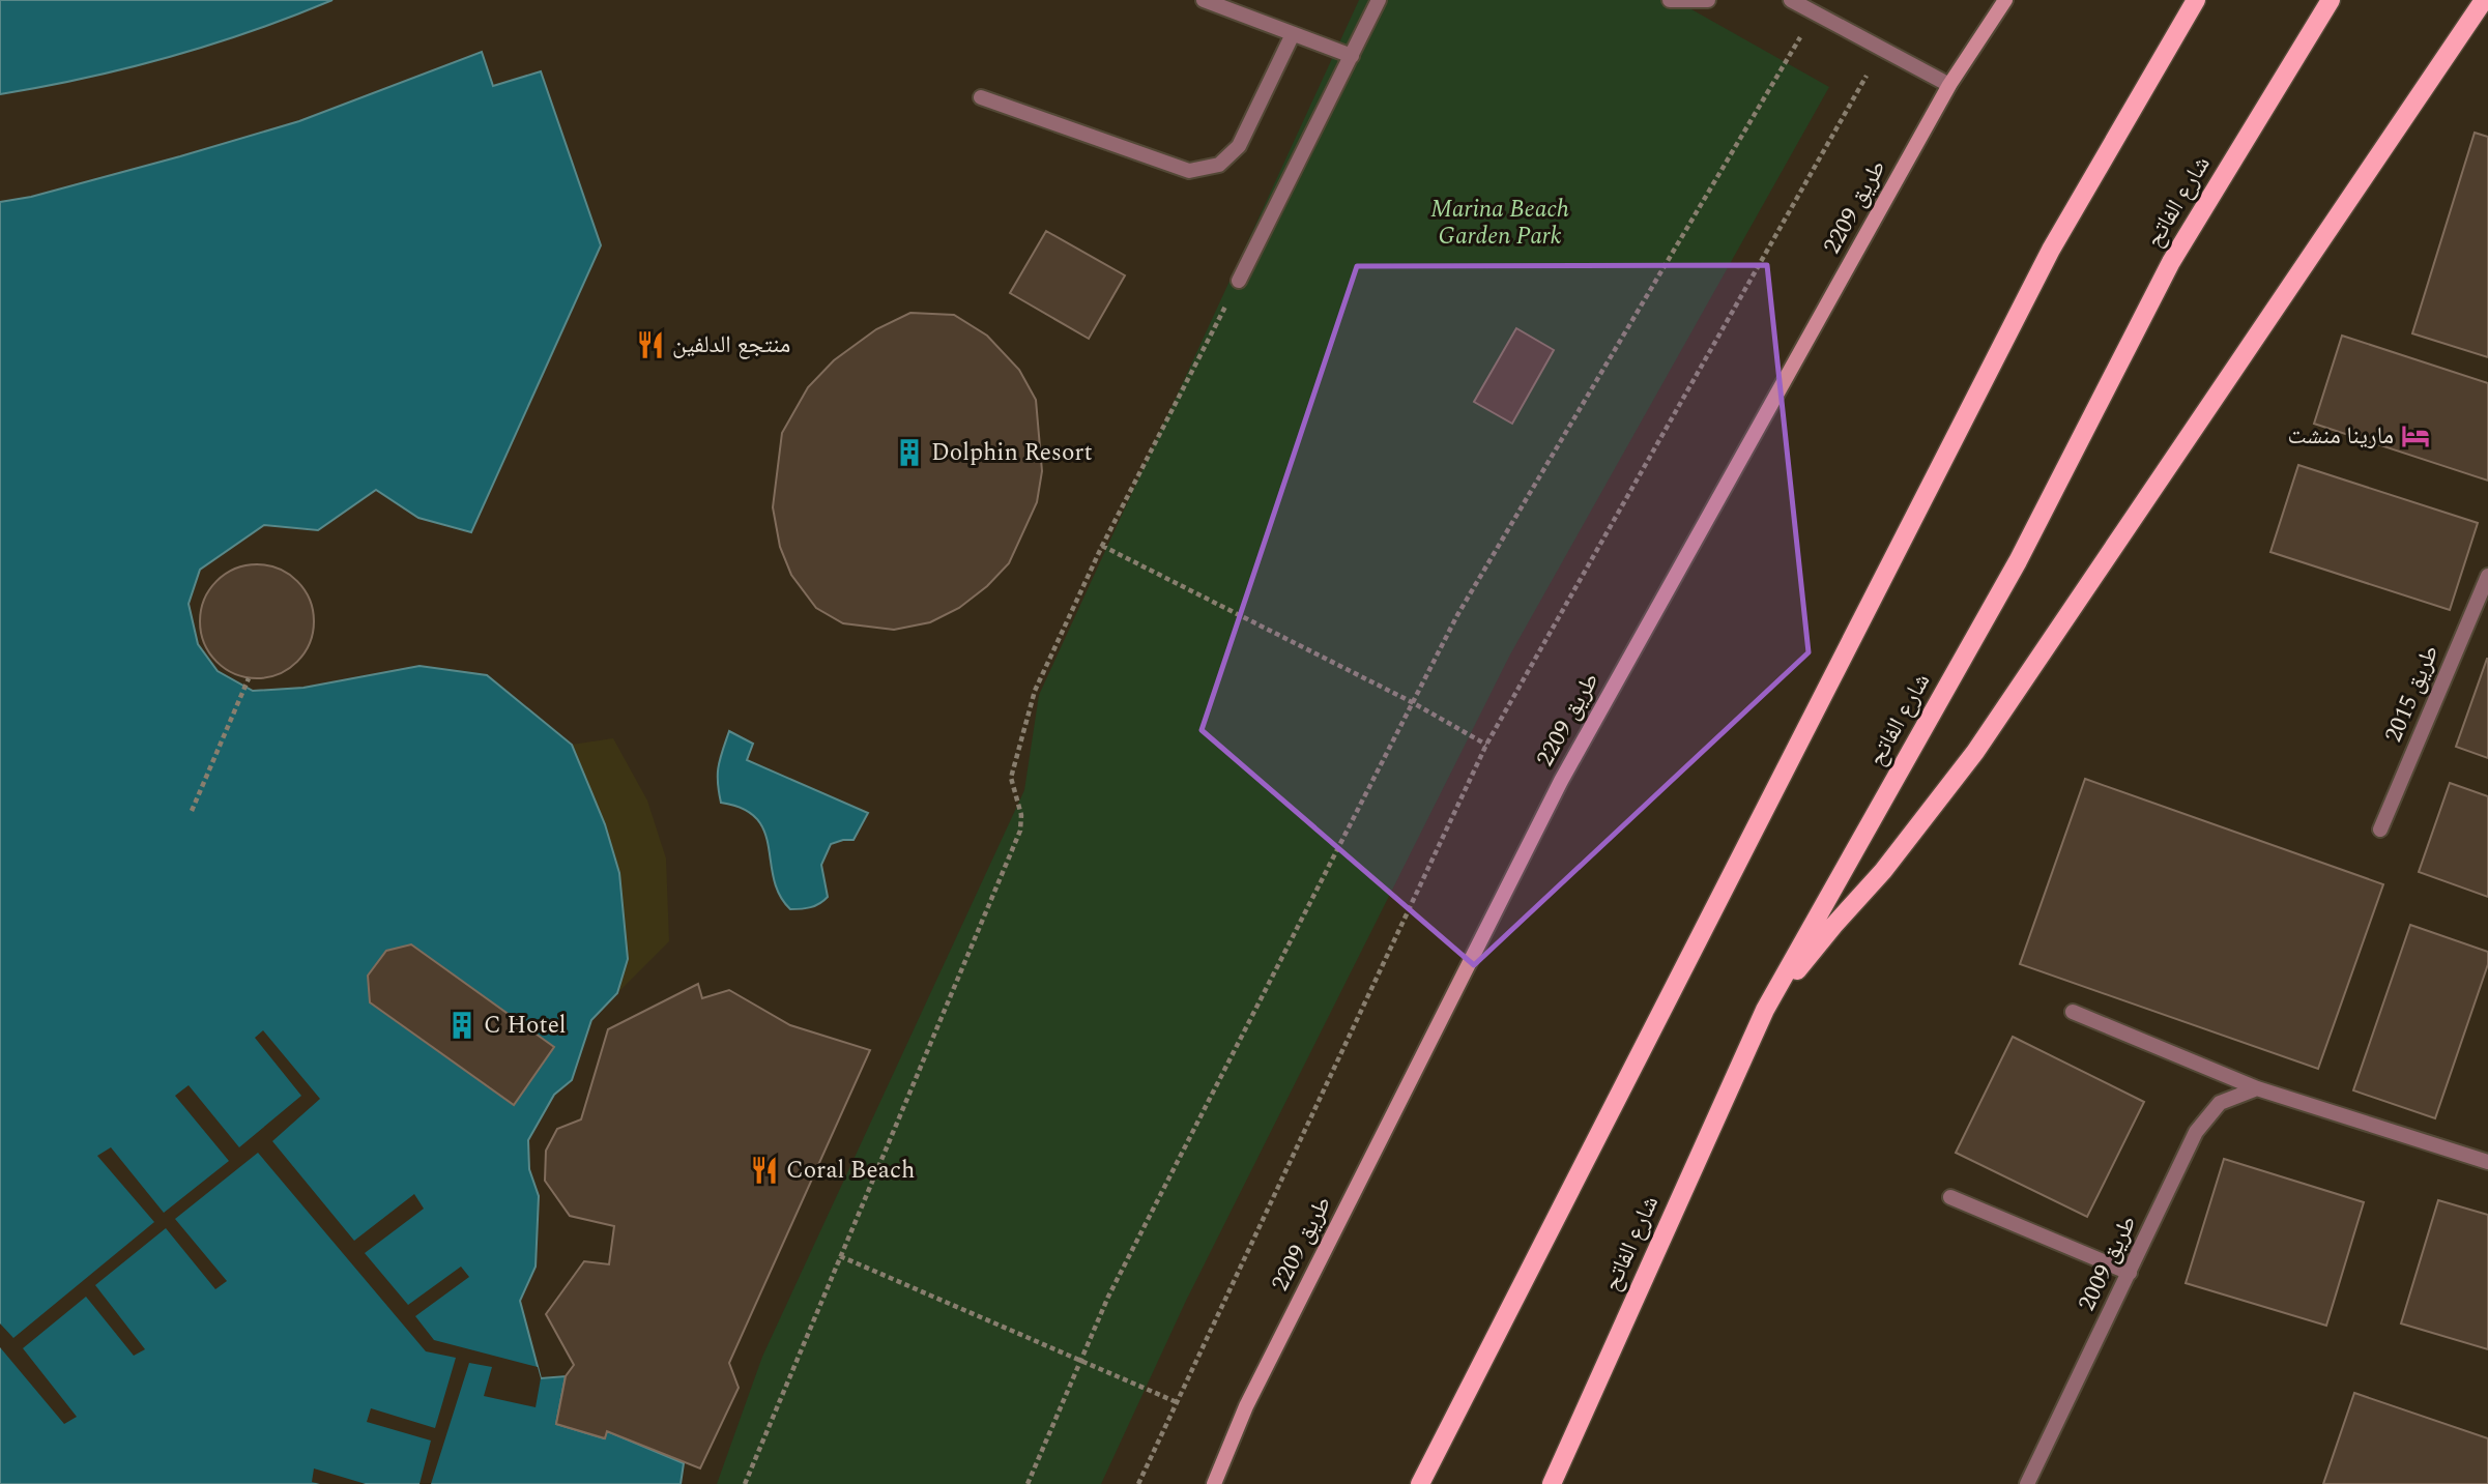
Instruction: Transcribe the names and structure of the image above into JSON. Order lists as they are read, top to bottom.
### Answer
{
  "streets": {
    "main road": ["شارع الفاتح"],
    "street": ["طريق 2209", "طريق 2015", "طريق 2009"]
  },
  "parks": ["Marina Beach Garden Park"],
  "places": {
    "restaurant": ["منتجع الدلفين", "Coral Beach"],
    "hotel": ["مارينا منشت"],
    "building": ["Dolphin Resort", "C Hotel"]
  }
}
